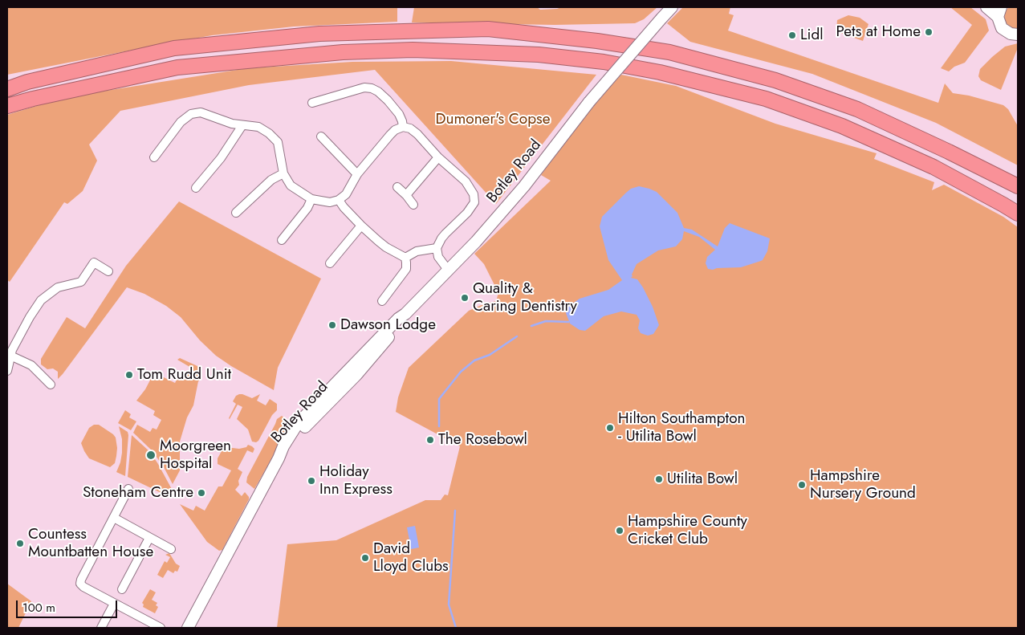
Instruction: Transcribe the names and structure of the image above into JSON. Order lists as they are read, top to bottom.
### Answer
{
  "streets": {
    "main road": ["Botley Road"]
  },
  "parks": ["Dumoner's Copse"],
  "places": [
    "Pets at Home",
    "Lidl",
    "Quality & Caring Dentistry",
    "Dawson Lodge",
    "Tom Rudd Unit",
    "Hilton Southampton - Utilita Bowl",
    "The Rosebowl",
    "Moorgreen Hospital",
    "Utilita Bowl",
    "Holiday Inn Express",
    "Hampshire Nursery Ground",
    "Stoneham Centre",
    "Hampshire County Cricket Club",
    "Countess Mountbatten House",
    "David Lloyd Clubs"
  ],
  "scale_bar": "100 m"
}
